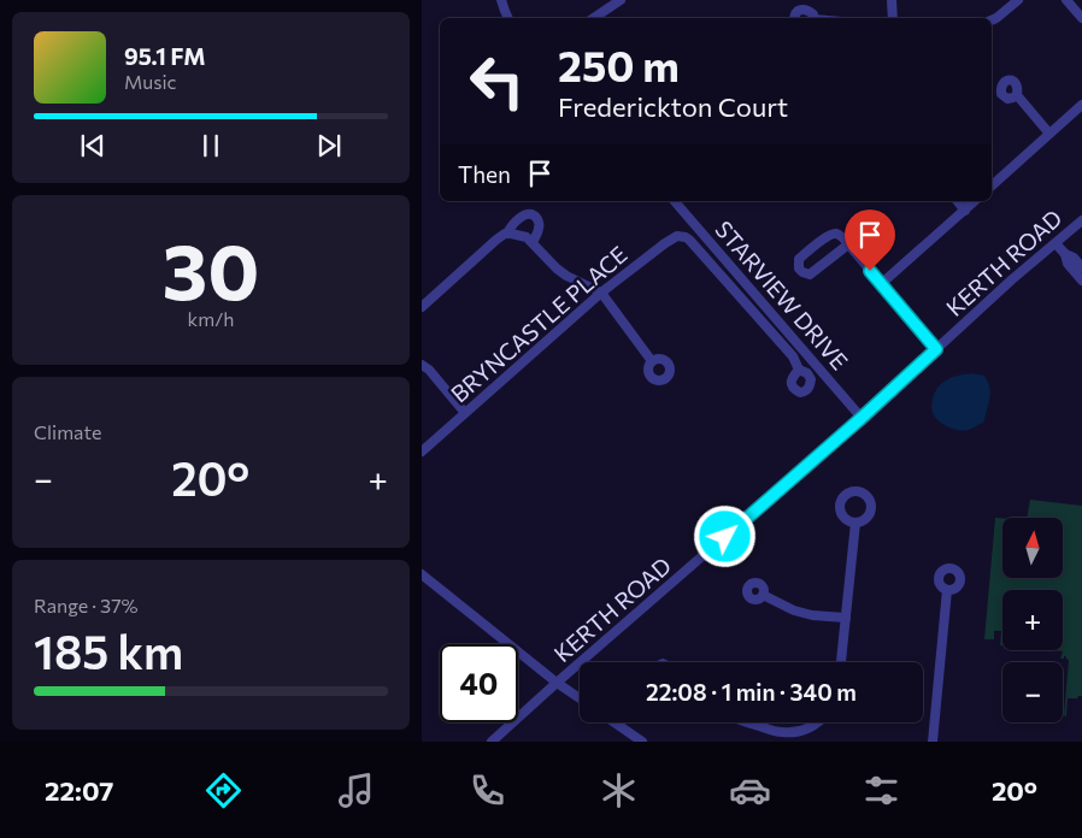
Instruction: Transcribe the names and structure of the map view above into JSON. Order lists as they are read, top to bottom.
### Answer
{
  "streets": {
    "street": ["KERTH ROAD", "STARVIEW DRIVE", "BRYNCASTLE PLACE"]
  },
  "crossings": [
    ["KERTH ROAD", "STARVIEW DRIVE"]
  ],
  "north": "top",
  "page": {
    "turn": ["250 m", "Frederickton Court"],
    "song": ["95.1 FM", "Music"],
    "then": "Then",
    "tile": [
      ["30", "km/h"],
      "Climate",
      ["Range · 37%", "185 km"]
    ],
    "heat": ["−", "20°", "+"],
    "map_buttons": ["+", "−"],
    "limit": "40",
    "trip": "22:08 · 1 min · 340 m",
    "tabs": ["22:07", "20°"]
  }
}
